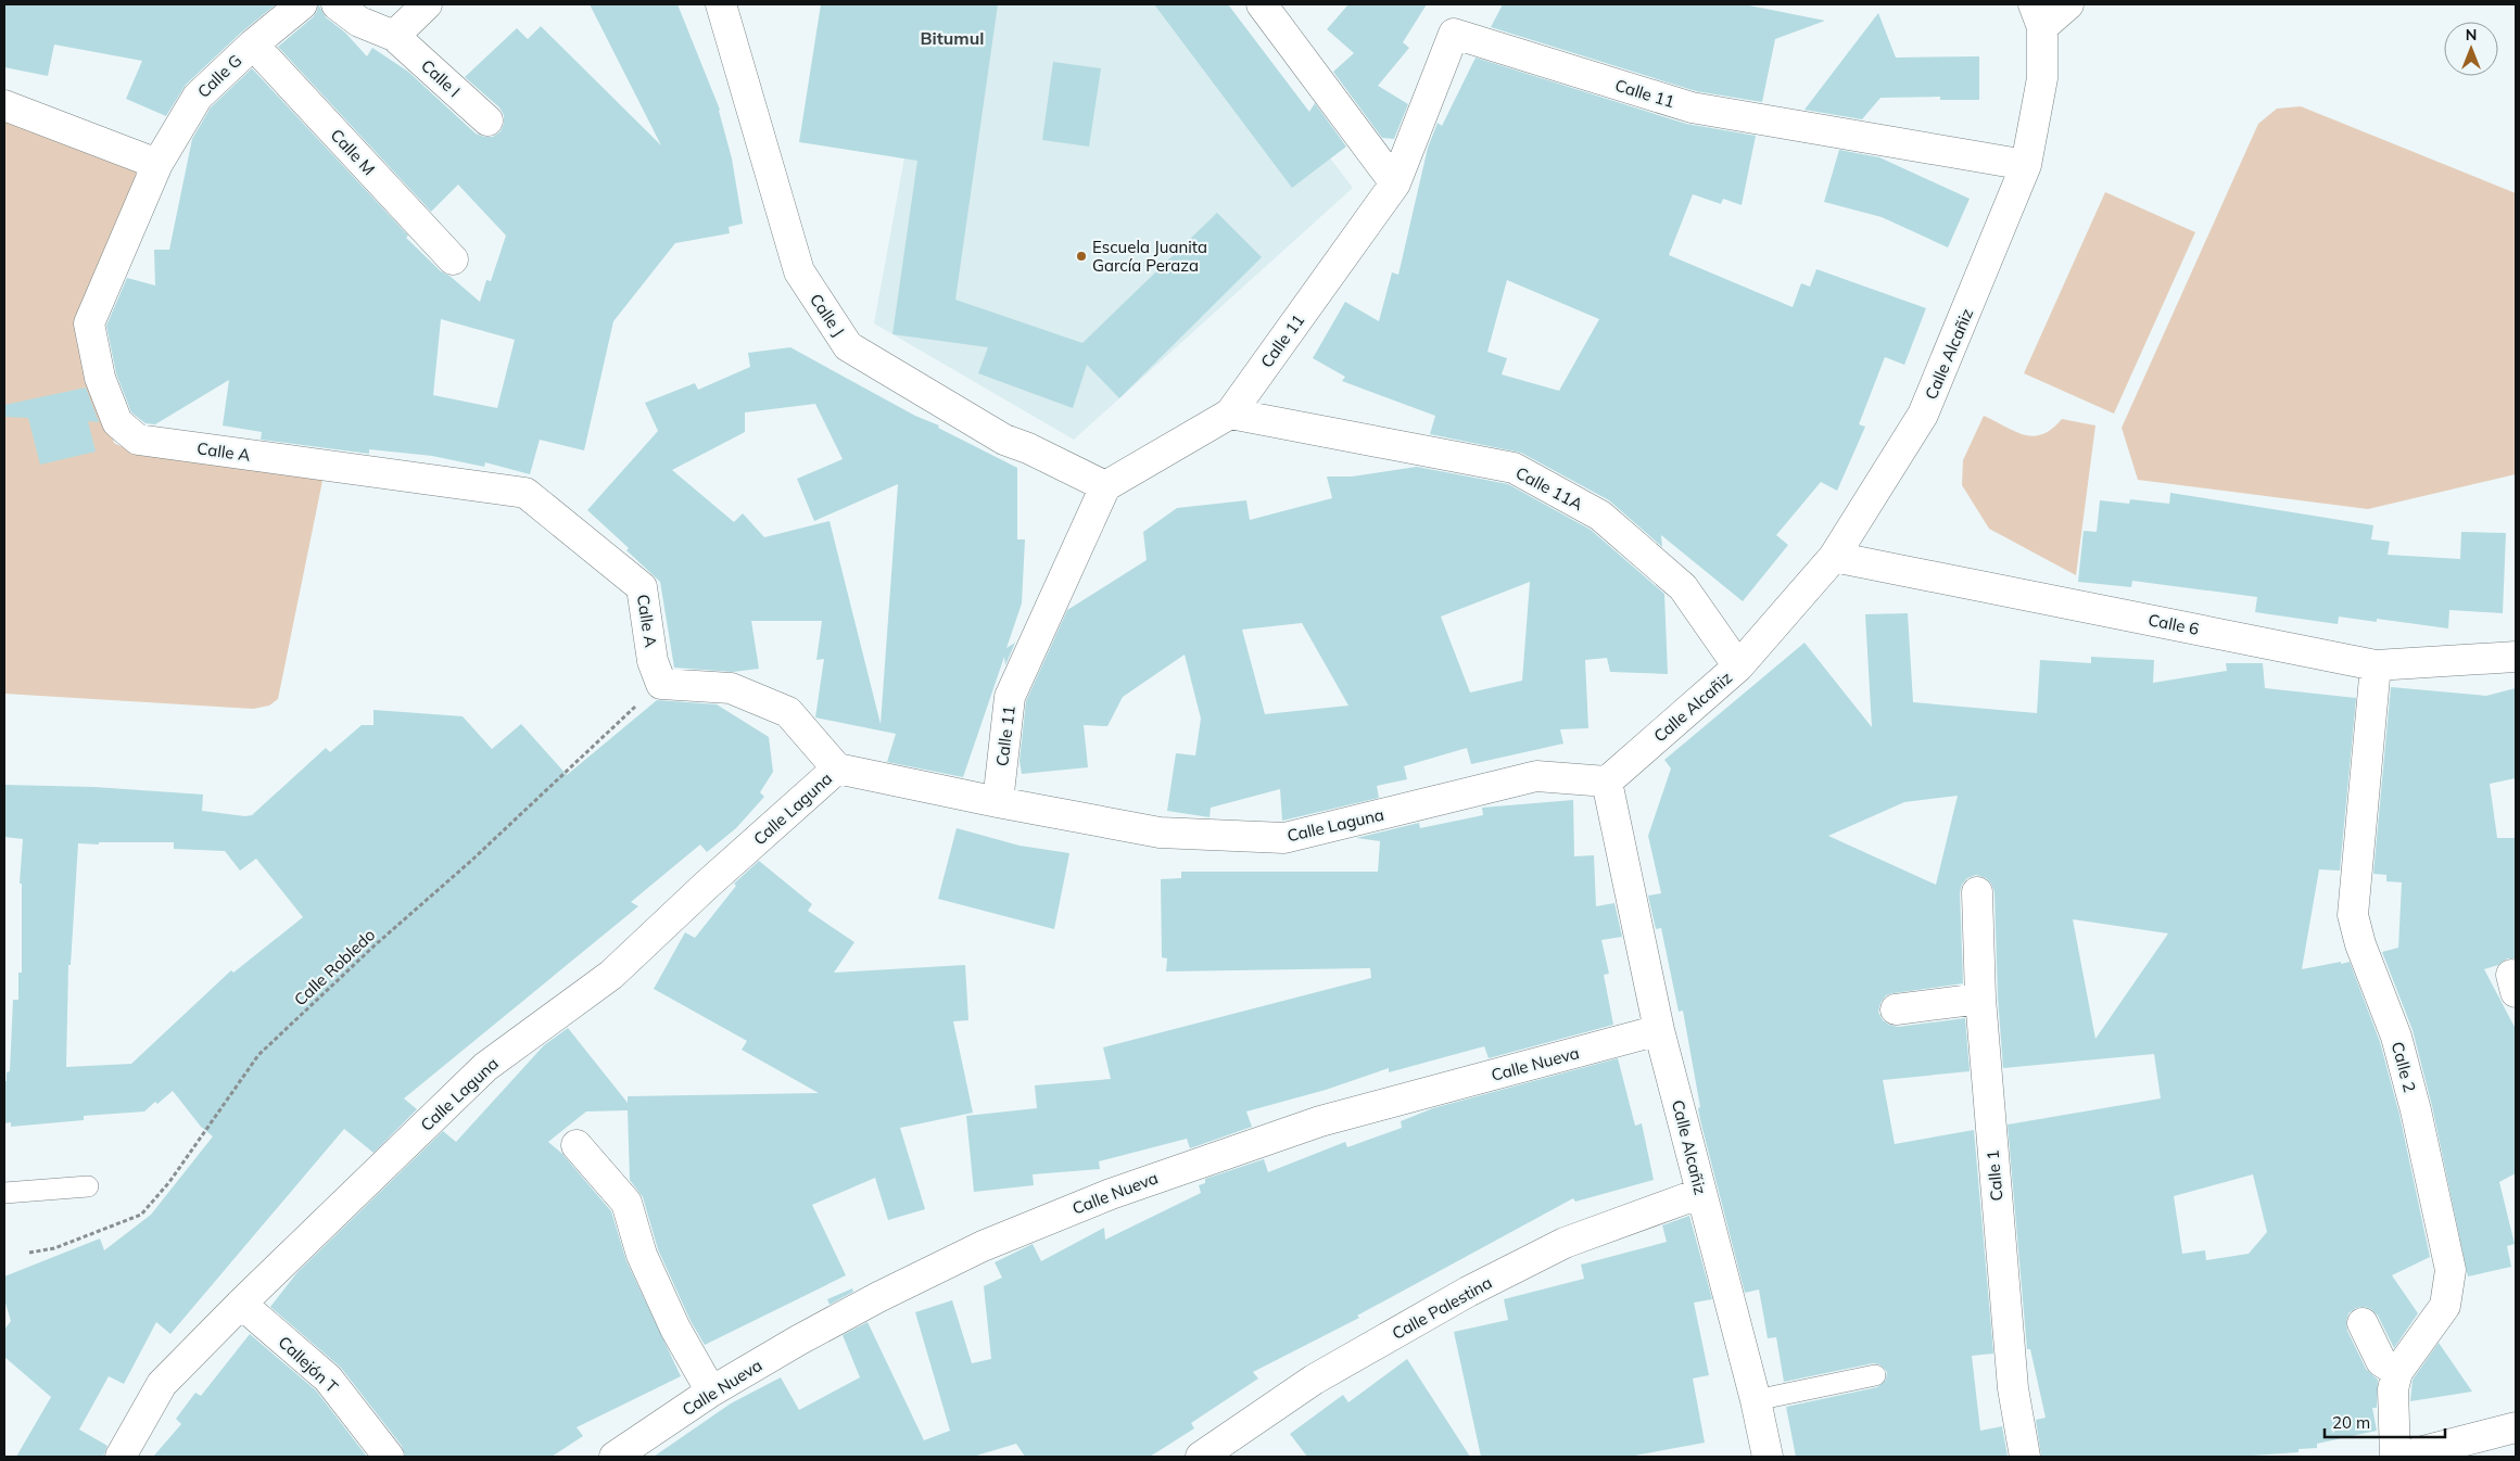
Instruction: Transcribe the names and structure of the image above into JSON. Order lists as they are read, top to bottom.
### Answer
{
  "streets": {
    "street": [
      "Calle G",
      "Calle I",
      "Calle 11",
      "Calle M",
      "Calle J",
      "Calle Alcañiz",
      "Calle A",
      "Calle 11A",
      "Calle 6",
      "Calle Laguna",
      "Calle Nueva",
      "Calle 2",
      "Calle 1",
      "Calle Palestina",
      "Callejón T"
    ],
    "path": ["Calle Robledo"]
  },
  "crossings": [
    ["Calle G", "Calle M"],
    ["Calle G", "Calle A"],
    ["Calle 11", "Calle J"],
    ["Calle 11", "Calle Alcañiz"],
    ["Calle 11", "Calle 11A"],
    ["Calle 11", "Calle Laguna"],
    ["Calle Alcañiz", "Calle 11A"],
    ["Calle Alcañiz", "Calle 6"],
    ["Calle Alcañiz", "Calle Laguna"],
    ["Calle Alcañiz", "Calle Nueva"],
    ["Calle Alcañiz", "Calle Palestina"],
    ["Calle A", "Calle Robledo"],
    ["Calle 6", "Calle 2"],
    ["Calle Laguna", "Callejón T"]
  ],
  "districts": ["Bitumul"],
  "places": ["Escuela Juanita García Peraza"],
  "scale_bar": "20 m",
  "north": "top"
}
